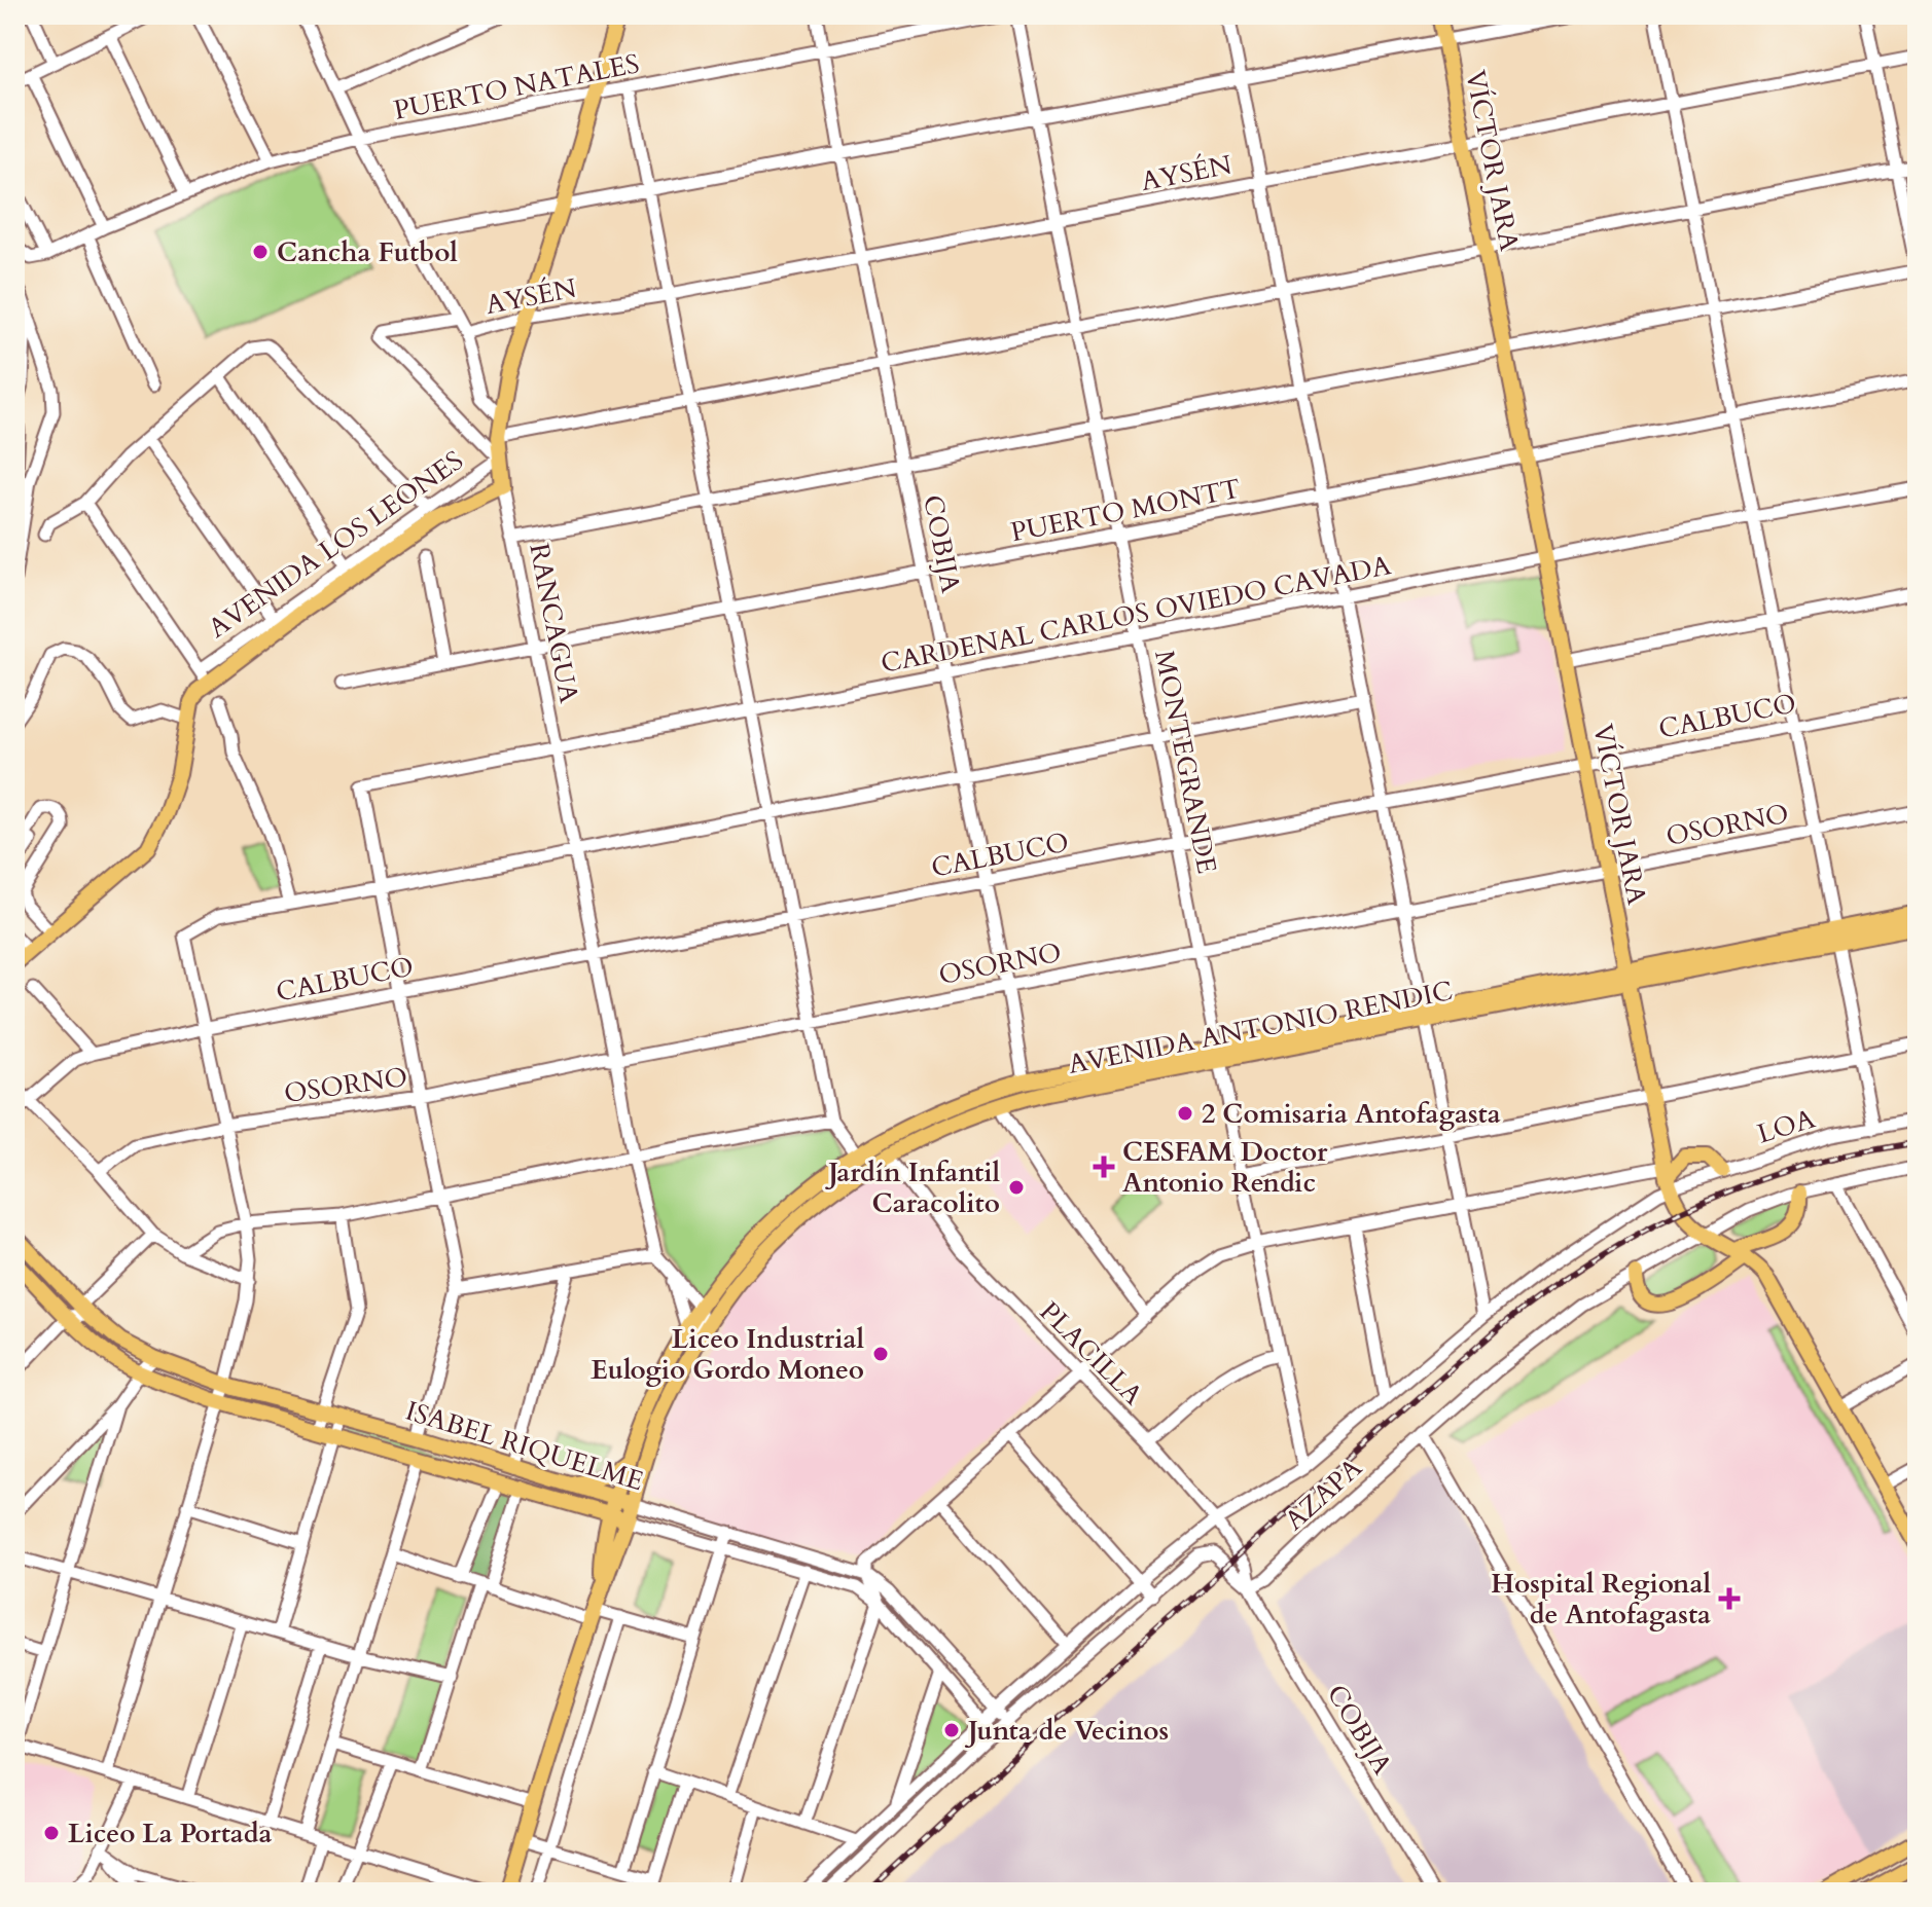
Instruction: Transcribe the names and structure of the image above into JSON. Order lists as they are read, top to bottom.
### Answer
{
  "streets": {
    "main road": [
      "VÍCTOR JARA",
      "AVENIDA LOS LEONES",
      "RANCAGUA",
      "AVENIDA ANTONIO RENDIC",
      "ISABEL RIQUELME"
    ],
    "street": [
      "PUERTO NATALES",
      "AYSÉN",
      "PUERTO MONTT",
      "COBIJA",
      "CARDENAL CARLOS OVIEDO CAVADA",
      "CALBUCO",
      "MONTEGRANDE",
      "OSORNO",
      "LOA",
      "PLACILLA",
      "AZAPA"
    ]
  },
  "crossings": [
    ["PUERTO NATALES", "COBIJA"],
    ["PUERTO NATALES", "RANCAGUA"],
    ["VÍCTOR JARA", "AYSÉN"],
    ["VÍCTOR JARA", "PUERTO MONTT"],
    ["VÍCTOR JARA", "CARDENAL CARLOS OVIEDO CAVADA"],
    ["VÍCTOR JARA", "CALBUCO"],
    ["VÍCTOR JARA", "OSORNO"],
    ["VÍCTOR JARA", "AVENIDA ANTONIO RENDIC"],
    ["VÍCTOR JARA", "LOA"],
    ["VÍCTOR JARA", "AZAPA"],
    ["AYSÉN", "COBIJA"],
    ["AYSÉN", "RANCAGUA"],
    ["AYSÉN", "MONTEGRANDE"],
    ["PUERTO MONTT", "COBIJA"],
    ["PUERTO MONTT", "RANCAGUA"],
    ["PUERTO MONTT", "MONTEGRANDE"],
    ["AVENIDA LOS LEONES", "RANCAGUA"],
    ["COBIJA", "CARDENAL CARLOS OVIEDO CAVADA"],
    ["COBIJA", "CALBUCO"],
    ["COBIJA", "OSORNO"],
    ["COBIJA", "AVENIDA ANTONIO RENDIC"],
    ["COBIJA", "PLACILLA"],
    ["COBIJA", "AZAPA"],
    ["CARDENAL CARLOS OVIEDO CAVADA", "RANCAGUA"],
    ["CARDENAL CARLOS OVIEDO CAVADA", "MONTEGRANDE"],
    ["RANCAGUA", "CALBUCO"],
    ["RANCAGUA", "OSORNO"],
    ["RANCAGUA", "AVENIDA ANTONIO RENDIC"],
    ["CALBUCO", "MONTEGRANDE"],
    ["MONTEGRANDE", "OSORNO"],
    ["MONTEGRANDE", "AVENIDA ANTONIO RENDIC"],
    ["MONTEGRANDE", "AZAPA"],
    ["AVENIDA ANTONIO RENDIC", "PLACILLA"],
    ["AVENIDA ANTONIO RENDIC", "ISABEL RIQUELME"],
    ["LOA", "AZAPA"],
    ["PLACILLA", "AZAPA"],
    ["ISABEL RIQUELME", "AZAPA"]
  ],
  "places": {
    "other": [
      "Cancha Futbol",
      "2 Comisaria Antofagasta",
      "Jardín Infantil Caracolito",
      "Liceo Industrial Eulogio Gordo Moneo",
      "Junta de Vecinos",
      "Liceo La Portada"
    ],
    "health": ["CESFAM Doctor Antonio Rendic", "Hospital Regional de Antofagasta"]
  }
}
